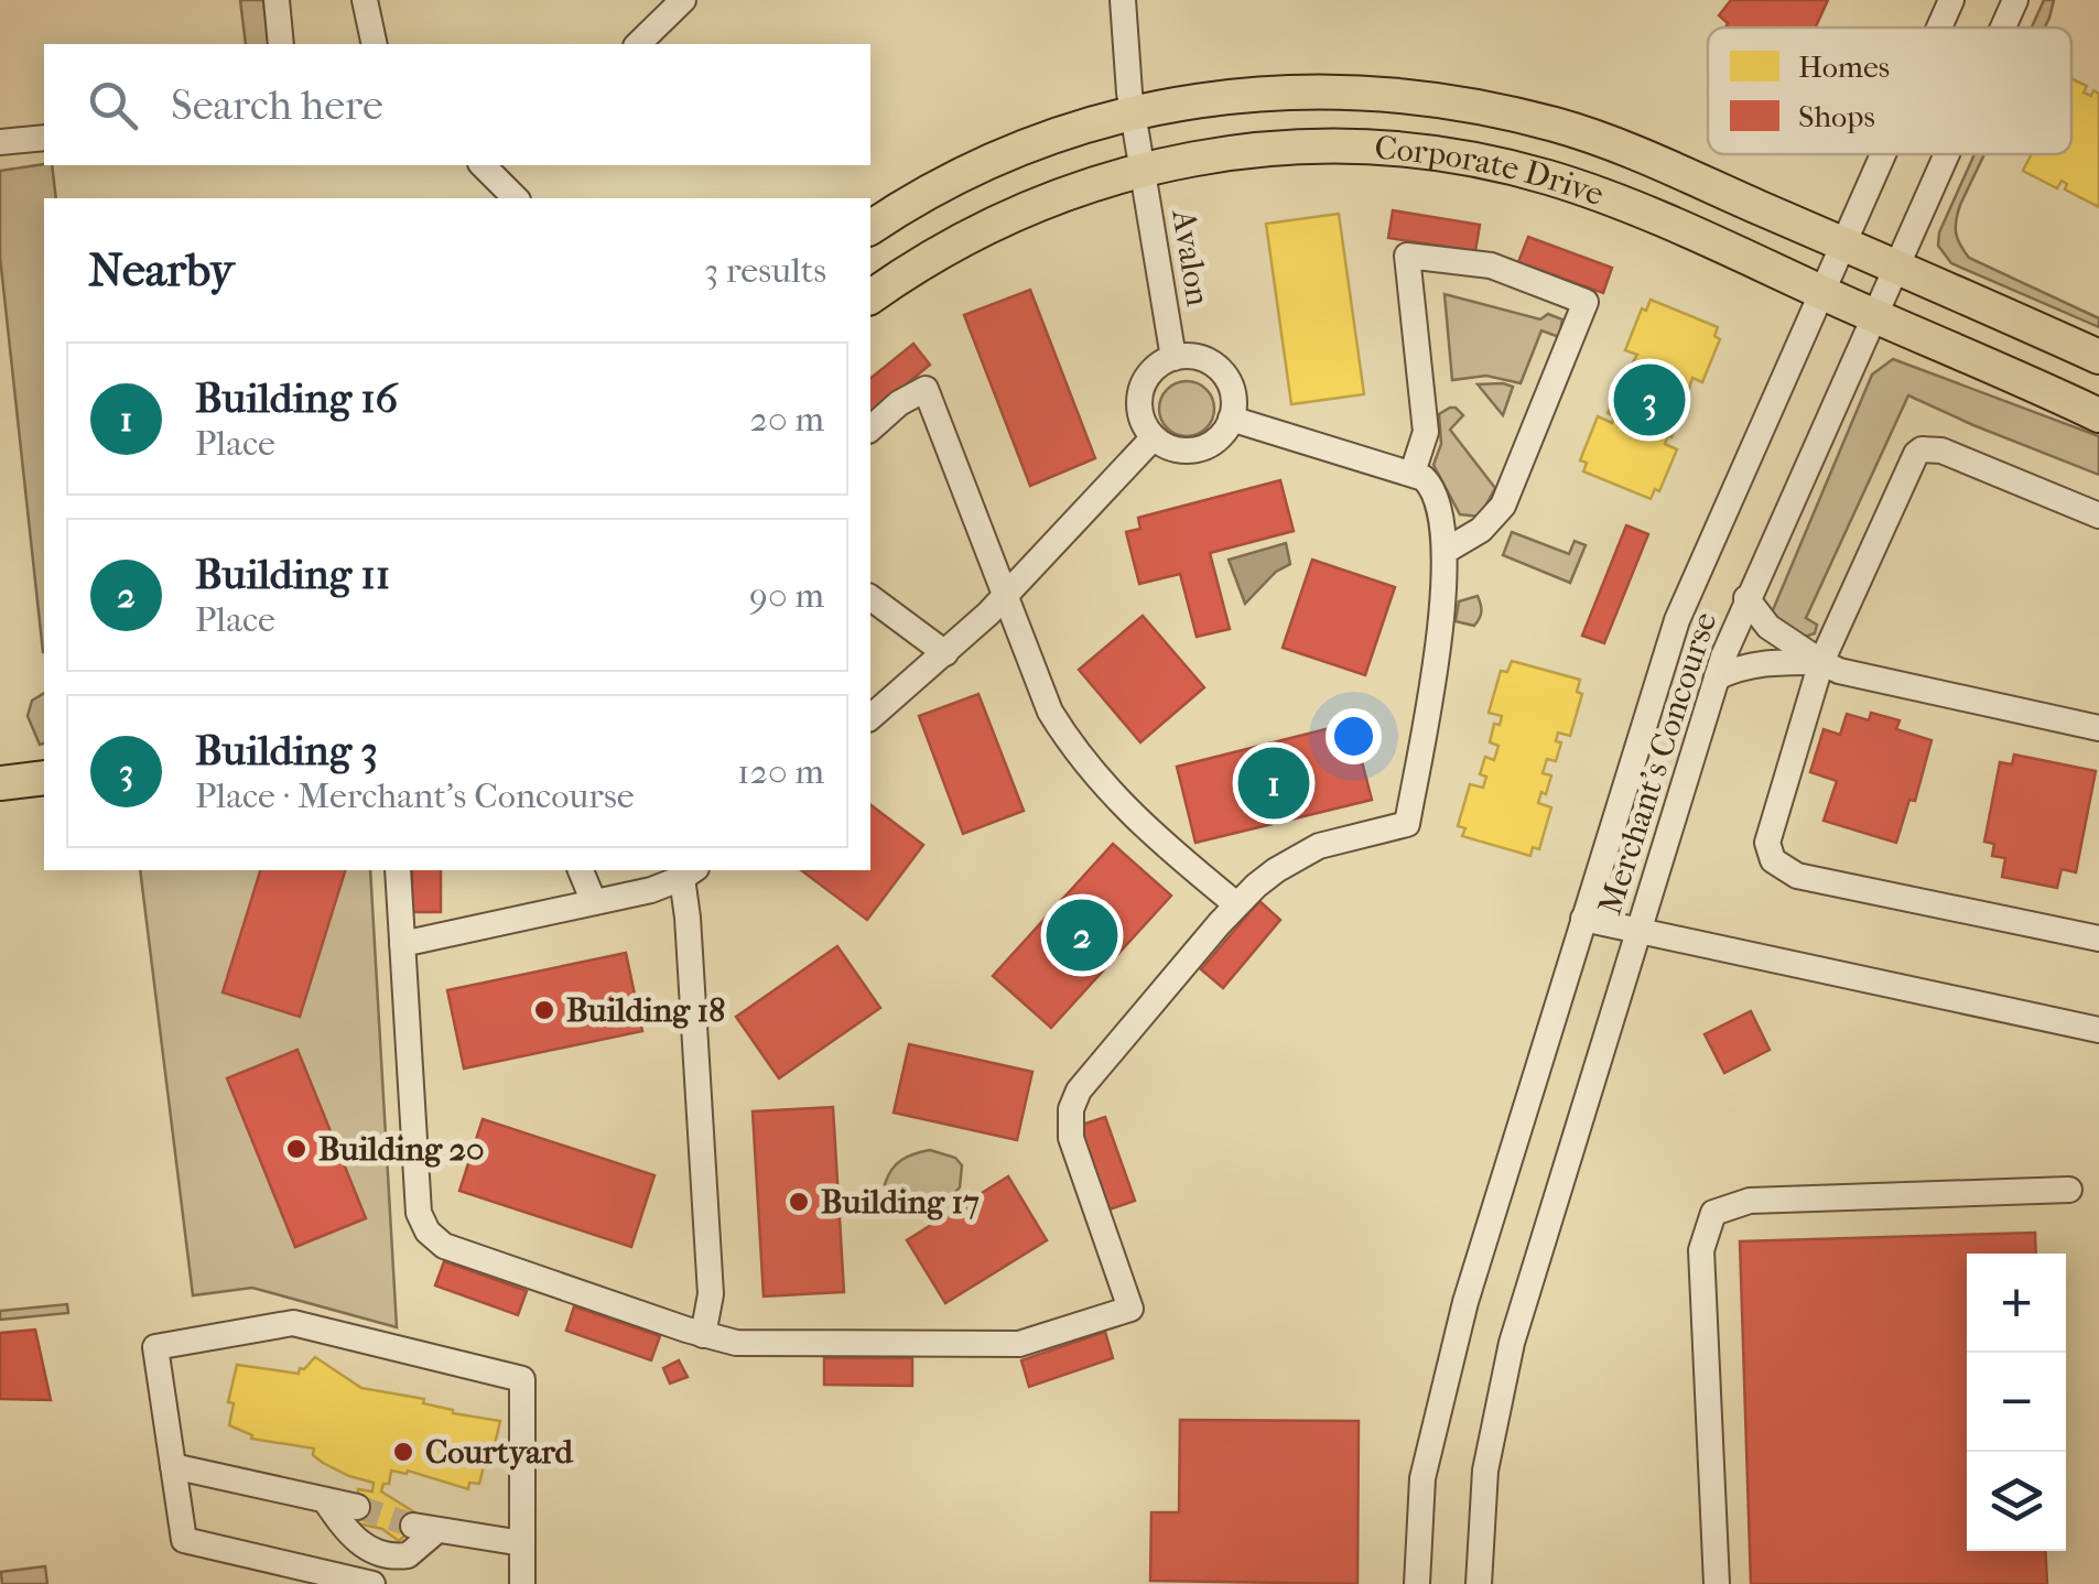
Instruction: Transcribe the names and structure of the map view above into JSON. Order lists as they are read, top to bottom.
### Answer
{
  "streets": {
    "main road": ["Corporate Drive"],
    "street": ["Avalon", "Merchant's Concourse"]
  },
  "crossings": [
    ["Corporate Drive", "Avalon"],
    ["Corporate Drive", "Merchant's Concourse"]
  ],
  "places": [
    "Building 18",
    "Building 20",
    "Building 17",
    "Courtyard"
  ],
  "legend": ["Homes", "Shops"],
  "page": {
    "search": "Search here",
    "heading": ["Nearby", "3 results"],
    "list": [
      {
        "mark": "1",
        "name": "Building 16",
        "note": "Place",
        "value": "20 m"
      },
      {
        "mark": "2",
        "name": "Building 11",
        "note": "Place",
        "value": "90 m"
      },
      {
        "mark": "3",
        "name": "Building 3",
        "note": "Place · Merchant's Concourse",
        "value": "120 m"
      }
    ],
    "pins": ["3", "1", "2"],
    "map_buttons": ["+", "−"]
  }
}
